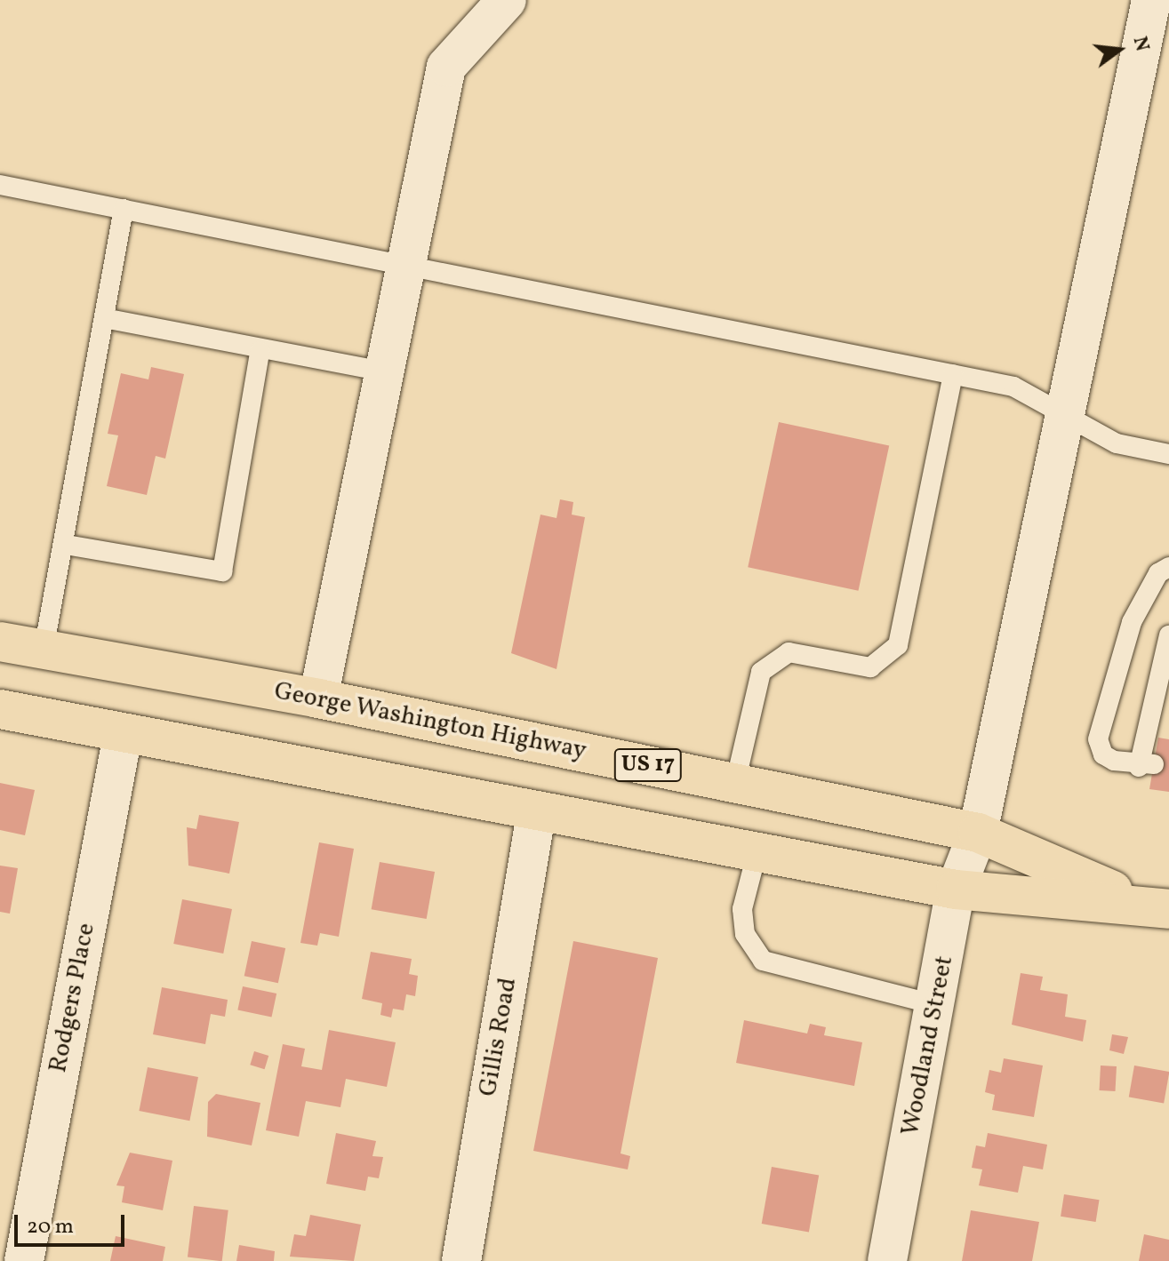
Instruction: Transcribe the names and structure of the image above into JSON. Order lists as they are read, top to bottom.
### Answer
{
  "streets": {
    "main road": ["George Washington Highway", "US 17"],
    "street": ["Rodgers Place", "Gillis Road", "Woodland Street"]
  },
  "crossings": [
    ["George Washington Highway", "Rodgers Place"],
    ["George Washington Highway", "Gillis Road"],
    ["George Washington Highway", "Woodland Street"]
  ],
  "scale_bar": "20 m",
  "north": "right"
}
